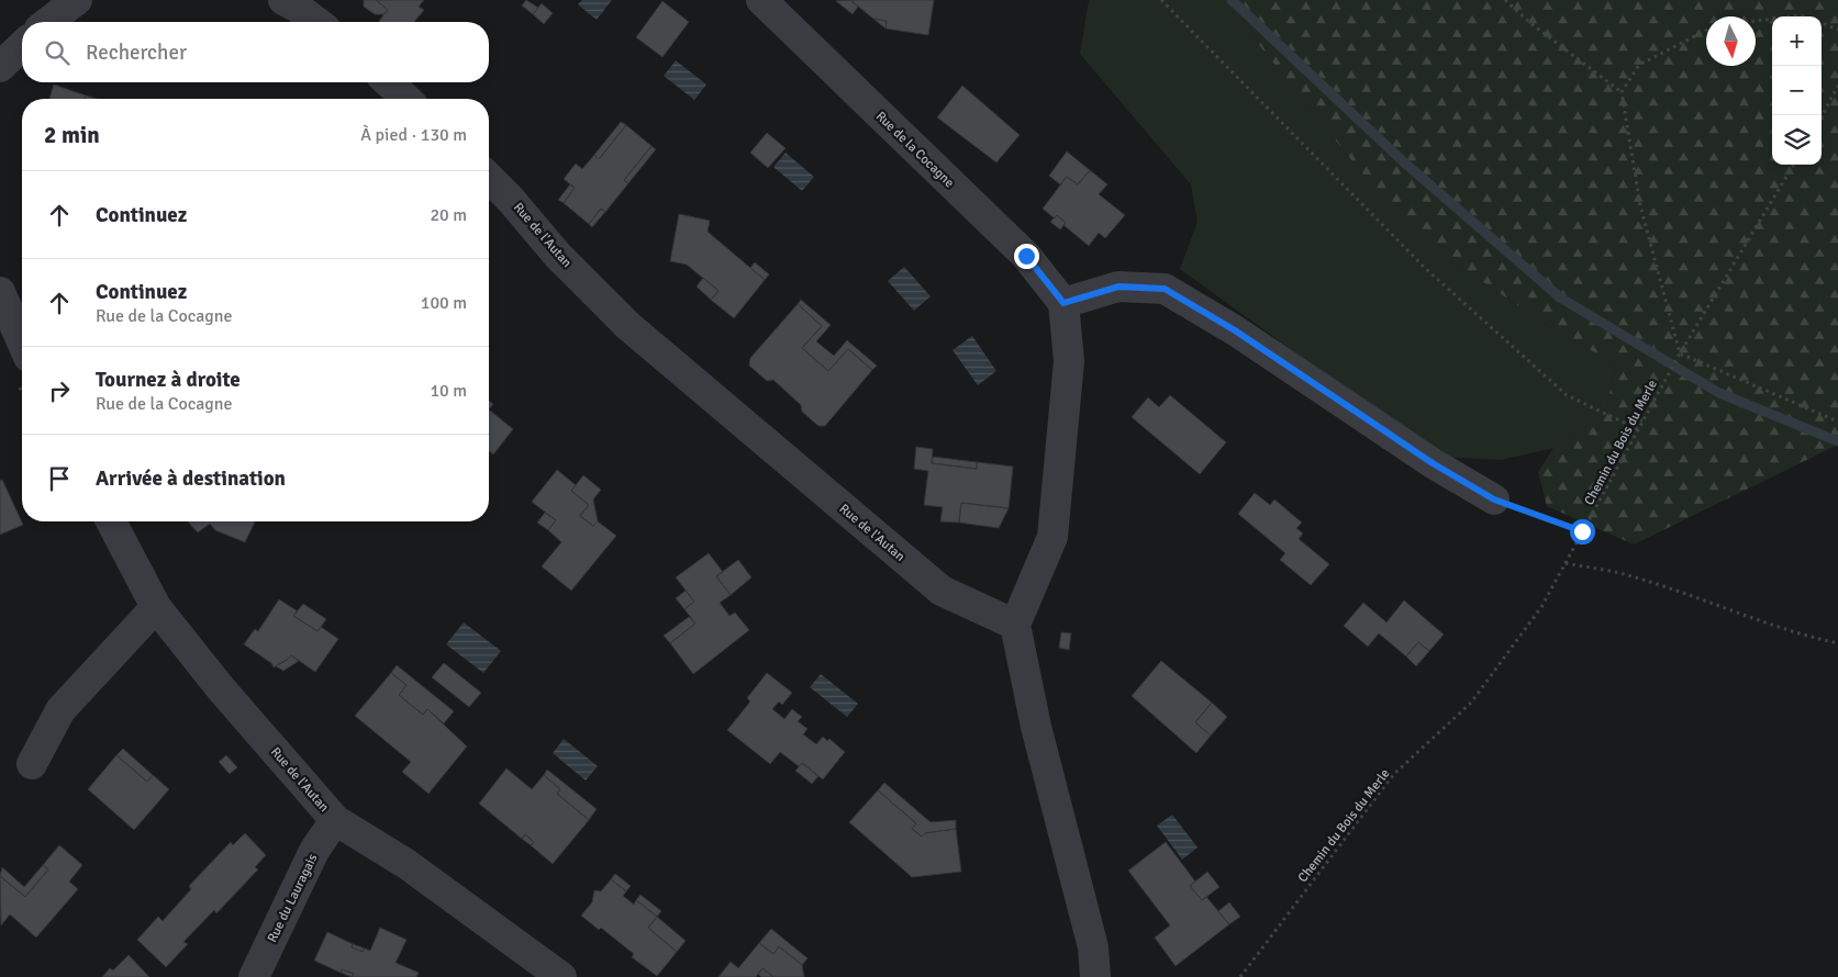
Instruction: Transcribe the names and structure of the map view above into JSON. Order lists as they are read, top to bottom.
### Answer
{
  "streets": {
    "street": ["Rue de la Cocagne", "Rue de l'Autan", "Rue du Lauragais"],
    "path": ["Chemin du Bois du Merle"]
  },
  "crossings": [
    ["Rue de l'Autan", "Rue du Lauragais"]
  ],
  "north": "bottom",
  "page": {
    "map_buttons": ["+", "−"],
    "search": "Rechercher",
    "heading": ["2 min", "À pied · 130 m"],
    "list": [
      ["Continuez", "20 m"],
      ["Continuez", "Rue de la Cocagne", "100 m"],
      ["Tournez à droite", "Rue de la Cocagne", "10 m"],
      "Arrivée à destination"
    ]
  }
}
